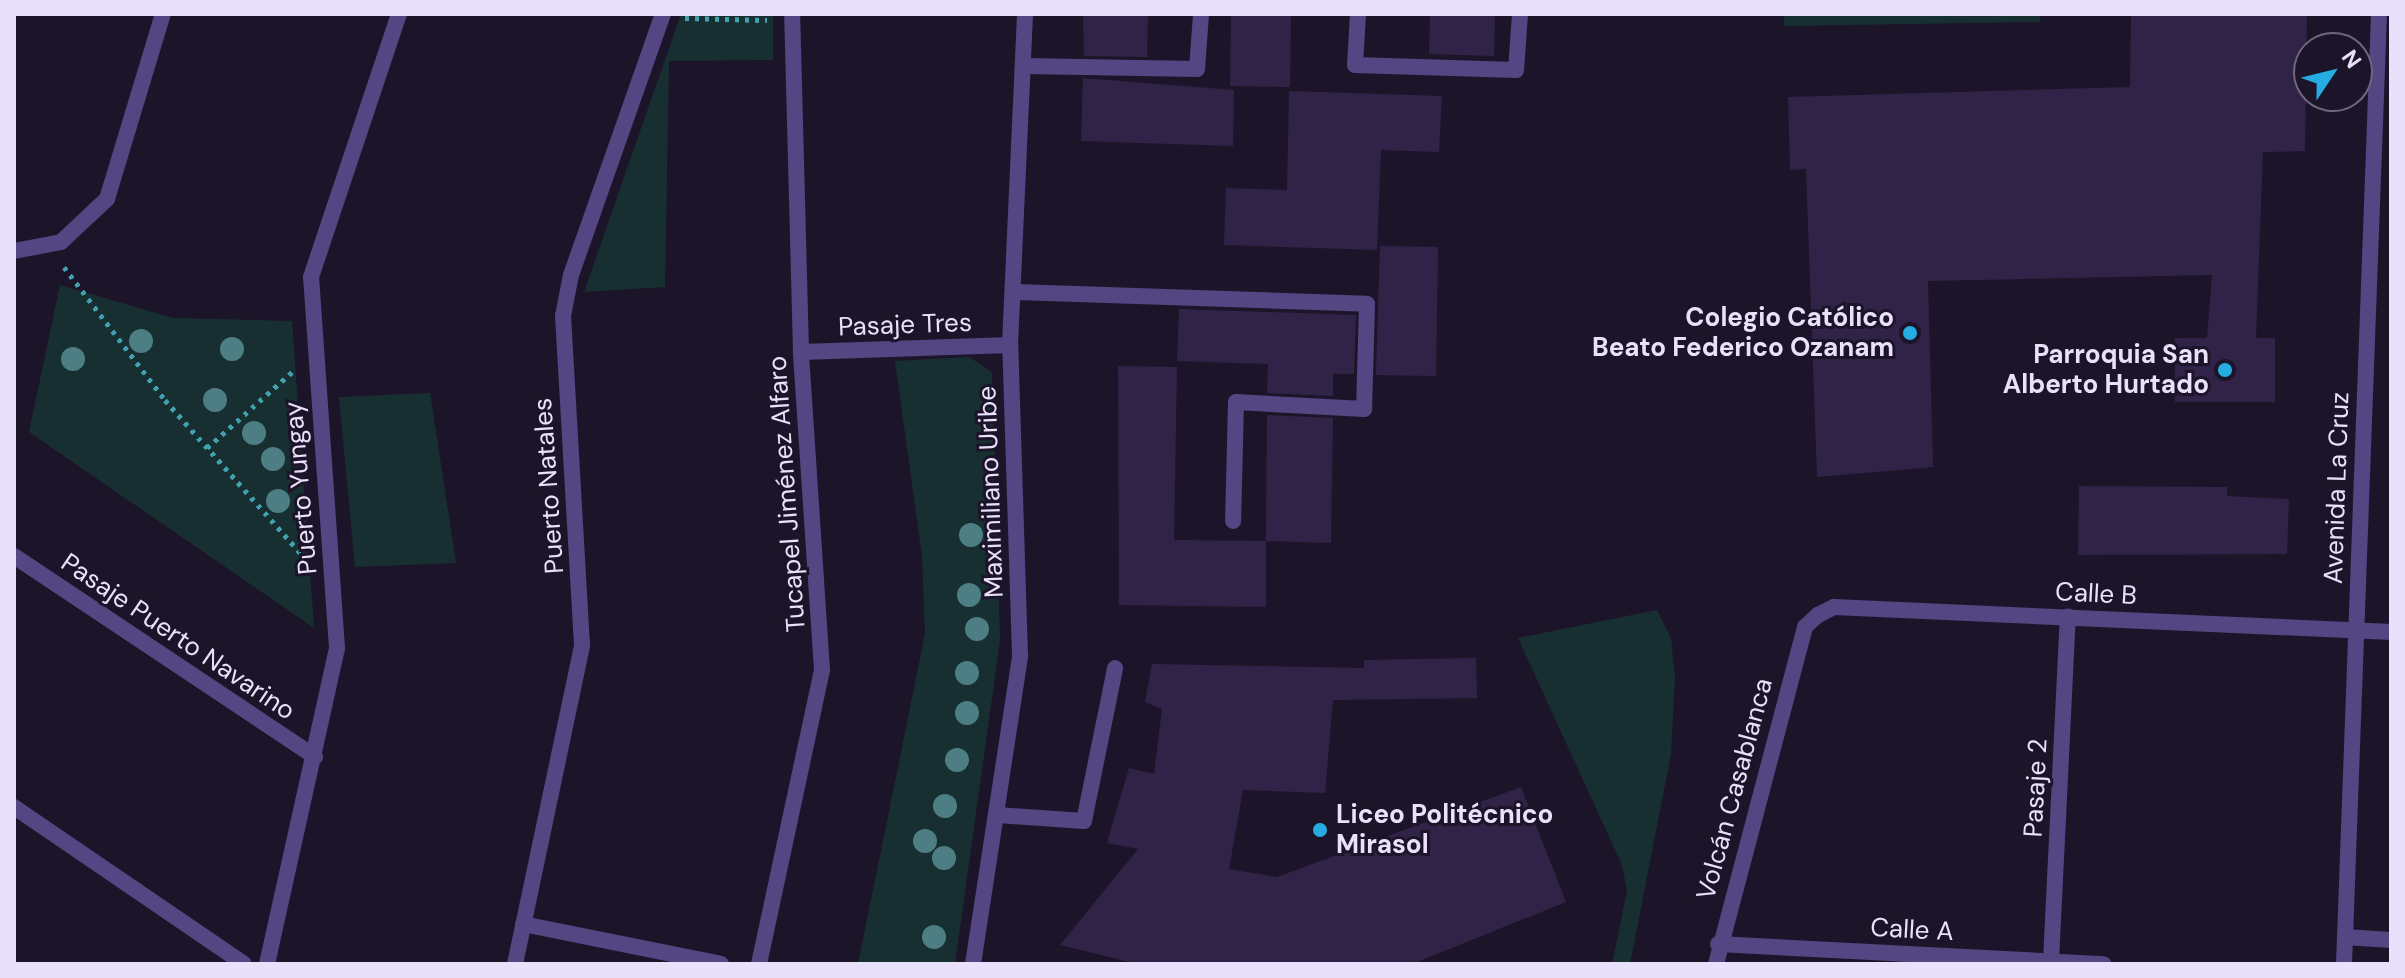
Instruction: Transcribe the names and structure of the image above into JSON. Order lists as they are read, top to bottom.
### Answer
{
  "streets": {
    "street": [
      "Pasaje Tres",
      "Puerto Natales",
      "Puerto Yungay",
      "Avenida La Cruz",
      "Maximiliano Uribe",
      "Tucapel Jiménez Alfaro",
      "Calle B",
      "Pasaje Puerto Navarino",
      "Pasaje 2",
      "Volcán Casablanca",
      "Calle A"
    ]
  },
  "crossings": [
    ["Pasaje Tres", "Maximiliano Uribe"],
    ["Pasaje Tres", "Tucapel Jiménez Alfaro"],
    ["Puerto Yungay", "Pasaje Puerto Navarino"],
    ["Avenida La Cruz", "Calle B"],
    ["Calle B", "Pasaje 2"],
    ["Calle B", "Volcán Casablanca"],
    ["Pasaje 2", "Calle A"],
    ["Volcán Casablanca", "Calle A"]
  ],
  "places": ["Colegio Católico Beato Federico Ozanam", "Parroquia San Alberto Hurtado", "Liceo Politécnico Mirasol"],
  "north": "top right"
}
